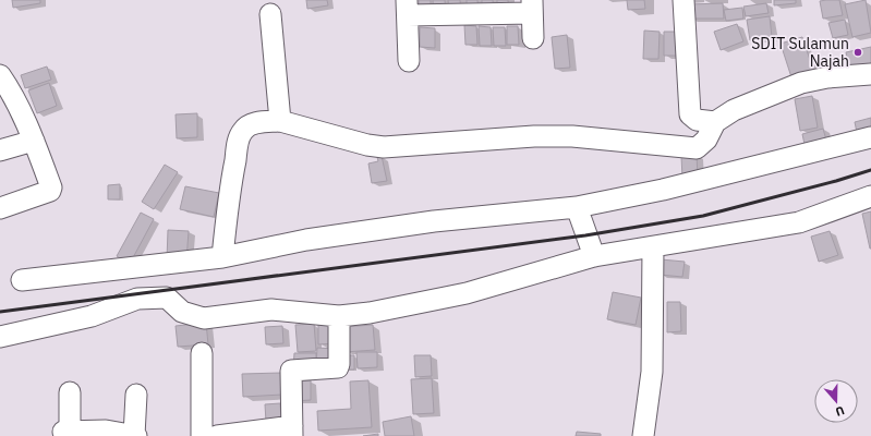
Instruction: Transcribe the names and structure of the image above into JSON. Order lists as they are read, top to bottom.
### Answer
{
  "places": ["SDIT Sulamun Najah"],
  "north": "bottom"
}
